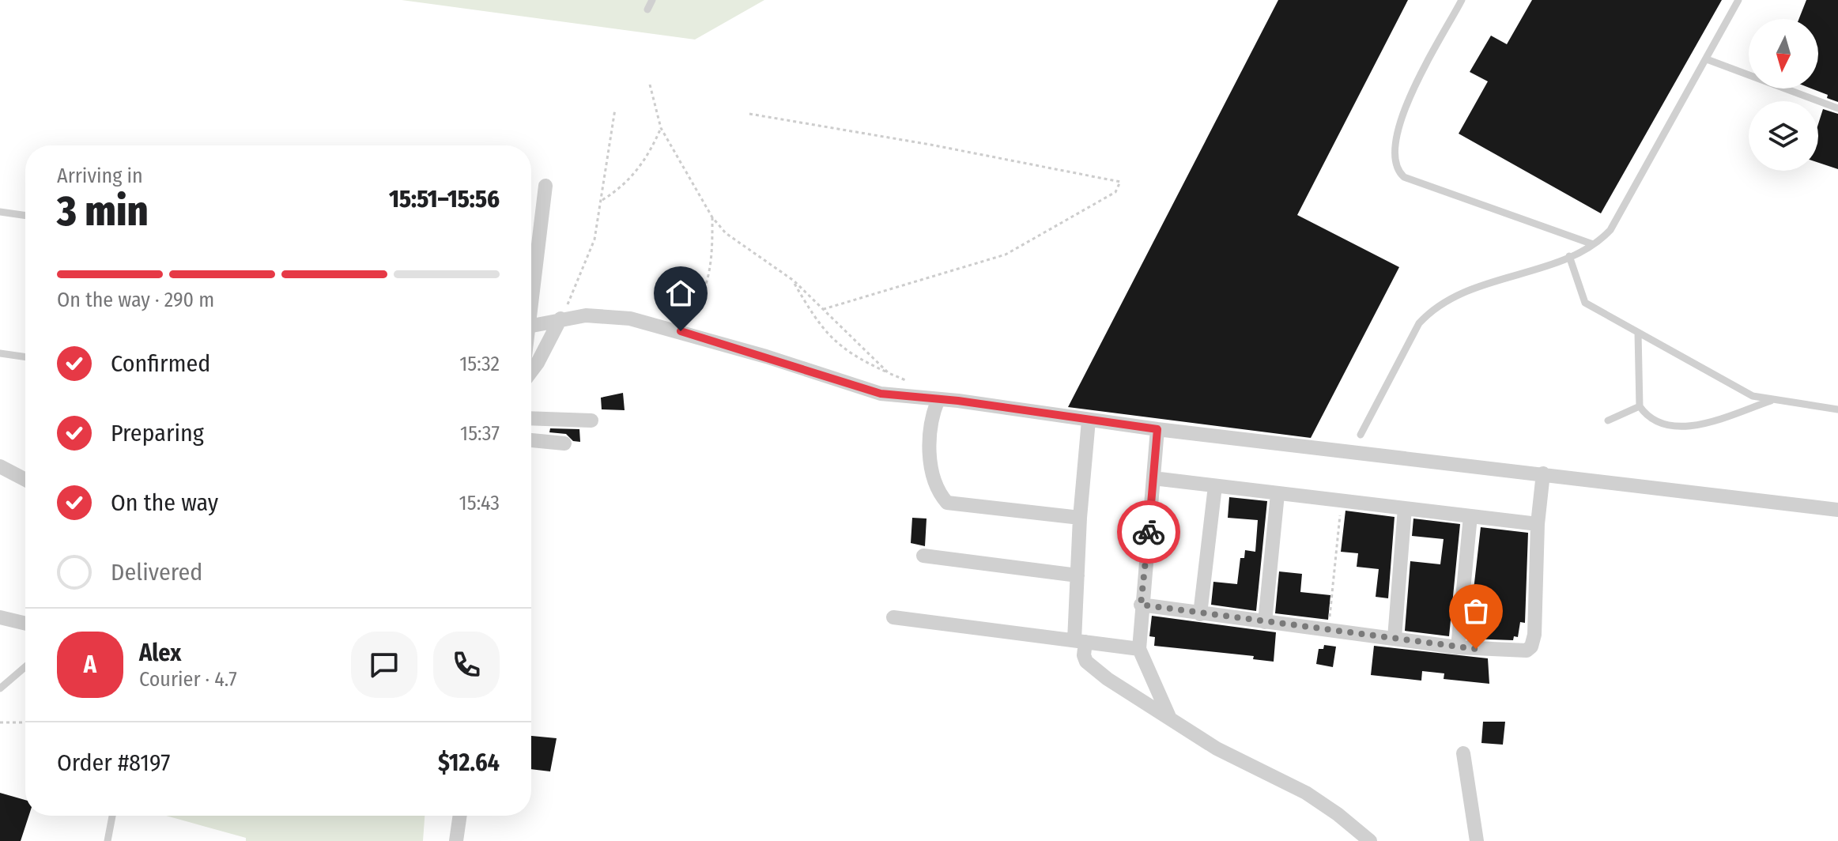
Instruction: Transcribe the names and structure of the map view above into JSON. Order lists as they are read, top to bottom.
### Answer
{
  "north": "bottom",
  "page": {
    "heading": ["3 min", "Arriving in", "15:51–15:56"],
    "panel": [
      "Alex",
      "Courier · 4.7",
      "Order #8197",
      "$12.64"
    ],
    "bar": "On the way · 290 m",
    "list": [
      ["Confirmed", "15:32"],
      ["Preparing", "15:37"],
      ["On the way", "15:43"],
      "Delivered"
    ],
    "round": "A"
  }
}
